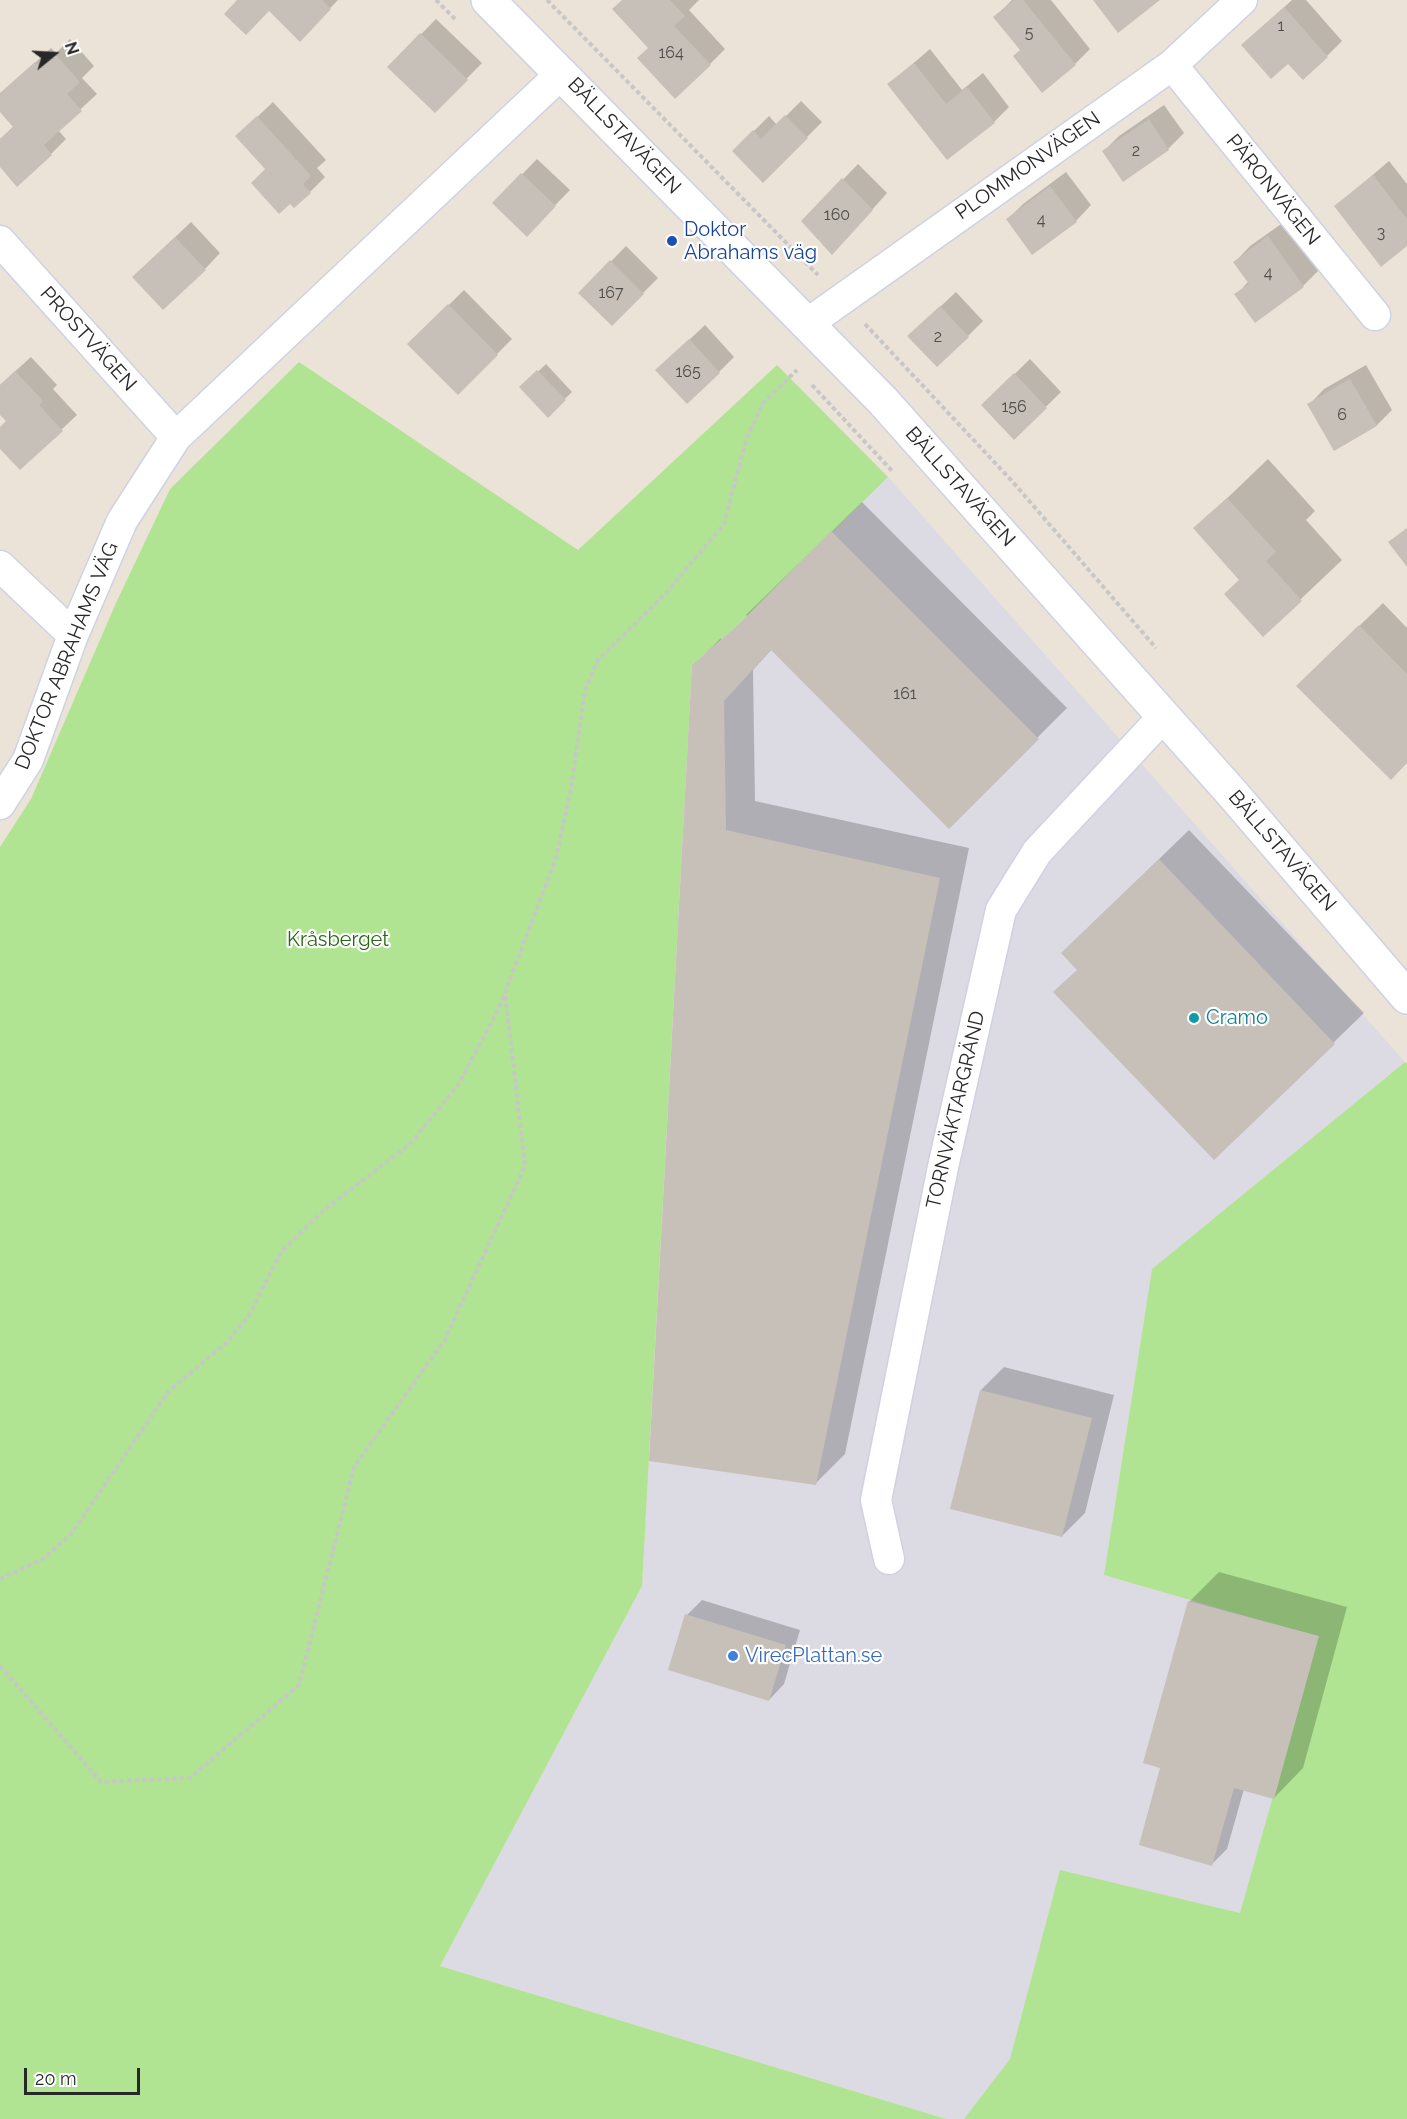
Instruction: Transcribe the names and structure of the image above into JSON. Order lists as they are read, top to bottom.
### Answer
{
  "streets": {
    "street": [
      "BÄLLSTAVÄGEN",
      "PLOMMONVÄGEN",
      "PÄRONVÄGEN",
      "PROSTVÄGEN",
      "DOKTOR ABRAHAMS VÄG",
      "TORNVÄKTARGRÄND"
    ]
  },
  "crossings": [
    ["BÄLLSTAVÄGEN", "PLOMMONVÄGEN"],
    ["BÄLLSTAVÄGEN", "DOKTOR ABRAHAMS VÄG"],
    ["BÄLLSTAVÄGEN", "TORNVÄKTARGRÄND"],
    ["PLOMMONVÄGEN", "PÄRONVÄGEN"],
    ["PROSTVÄGEN", "DOKTOR ABRAHAMS VÄG"]
  ],
  "parks": ["Kråsberget"],
  "places": ["Doktor Abrahams väg", "Cramo", "VirecPlattan.se"],
  "house_numbers": [
    "1",
    "5",
    "164",
    "2",
    "160",
    "4",
    "3",
    "4",
    "167",
    "2",
    "165",
    "156",
    "6",
    "161"
  ],
  "scale_bar": "20 m",
  "north": "right"
}
